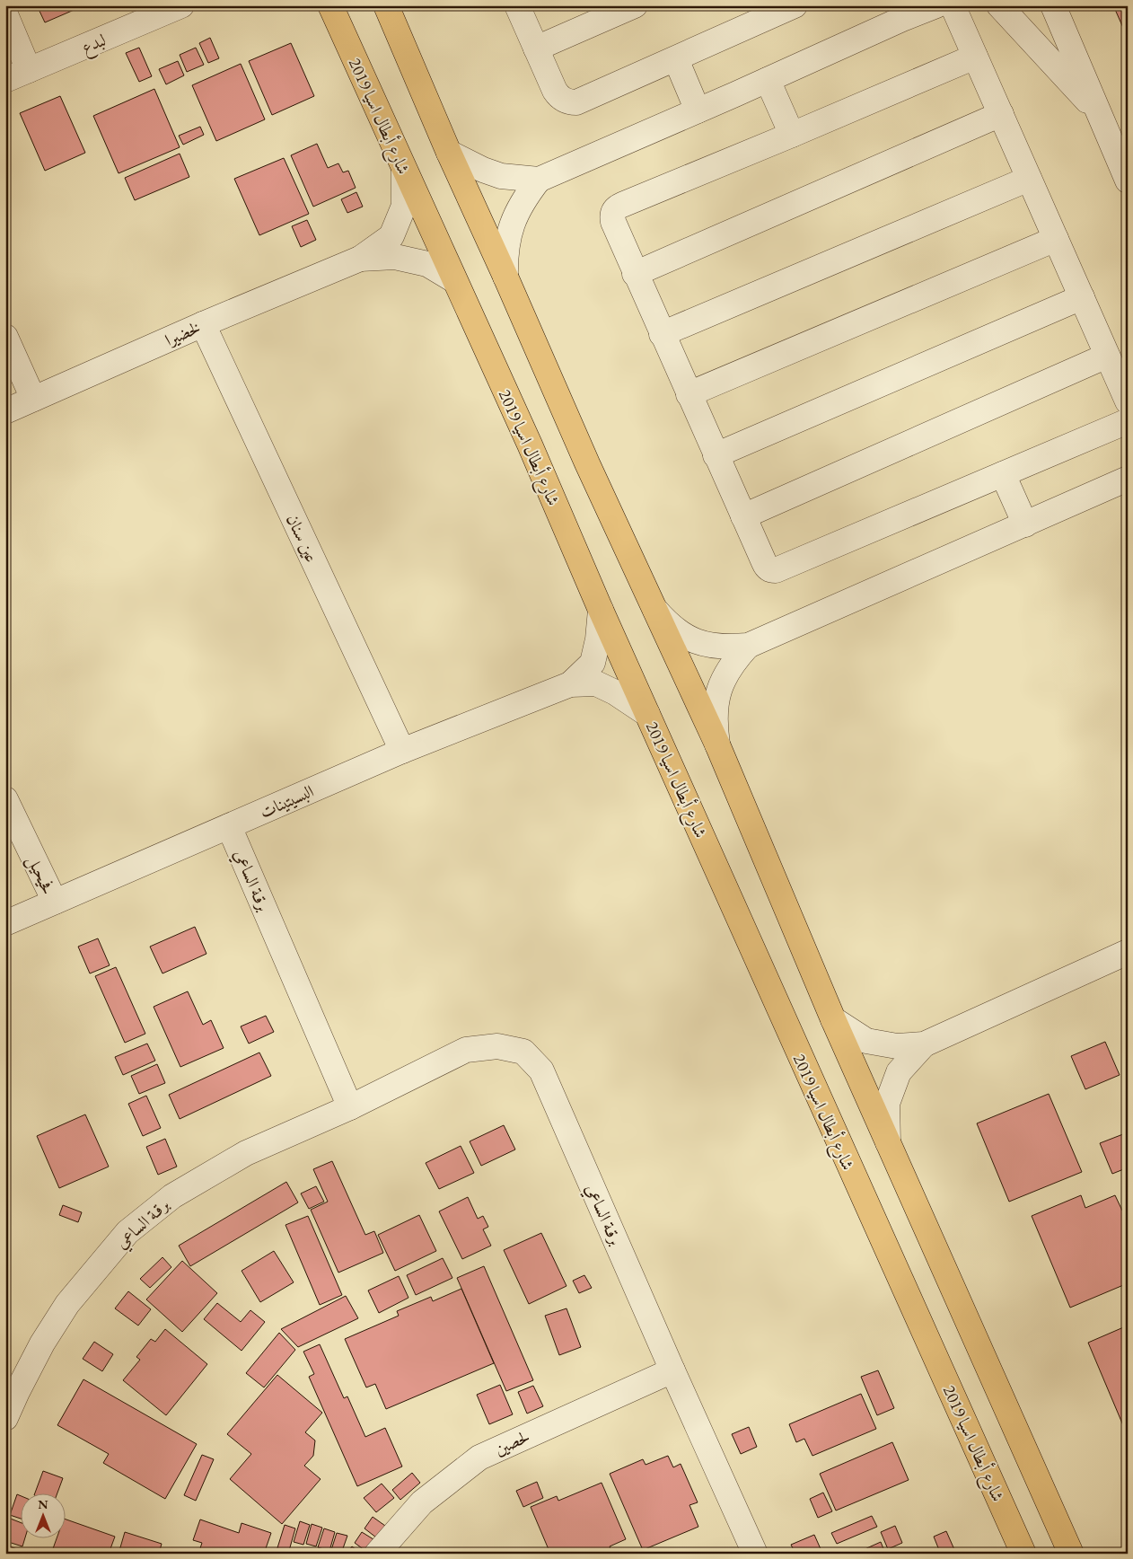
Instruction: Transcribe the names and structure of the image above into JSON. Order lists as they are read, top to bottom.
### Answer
{
  "streets": {
    "main road": ["شارع أبطال اسيا 2019"],
    "street": [
      "لبدع",
      "لخضيرا",
      "عين سنان",
      "البسيتينات",
      "فحيحيل",
      "برقـة الساعي",
      "لحصين"
    ]
  },
  "crossings": [
    ["شارع أبطال اسيا 2019", "لخضيرا"],
    ["شارع أبطال اسيا 2019", "البسيتينات"],
    ["لخضيرا", "عين سنان"],
    ["عين سنان", "البسيتينات"],
    ["البسيتينات", "فحيحيل"],
    ["البسيتينات", "برقـة الساعي"],
    ["برقـة الساعي", "لحصين"]
  ],
  "north": "top"
}
